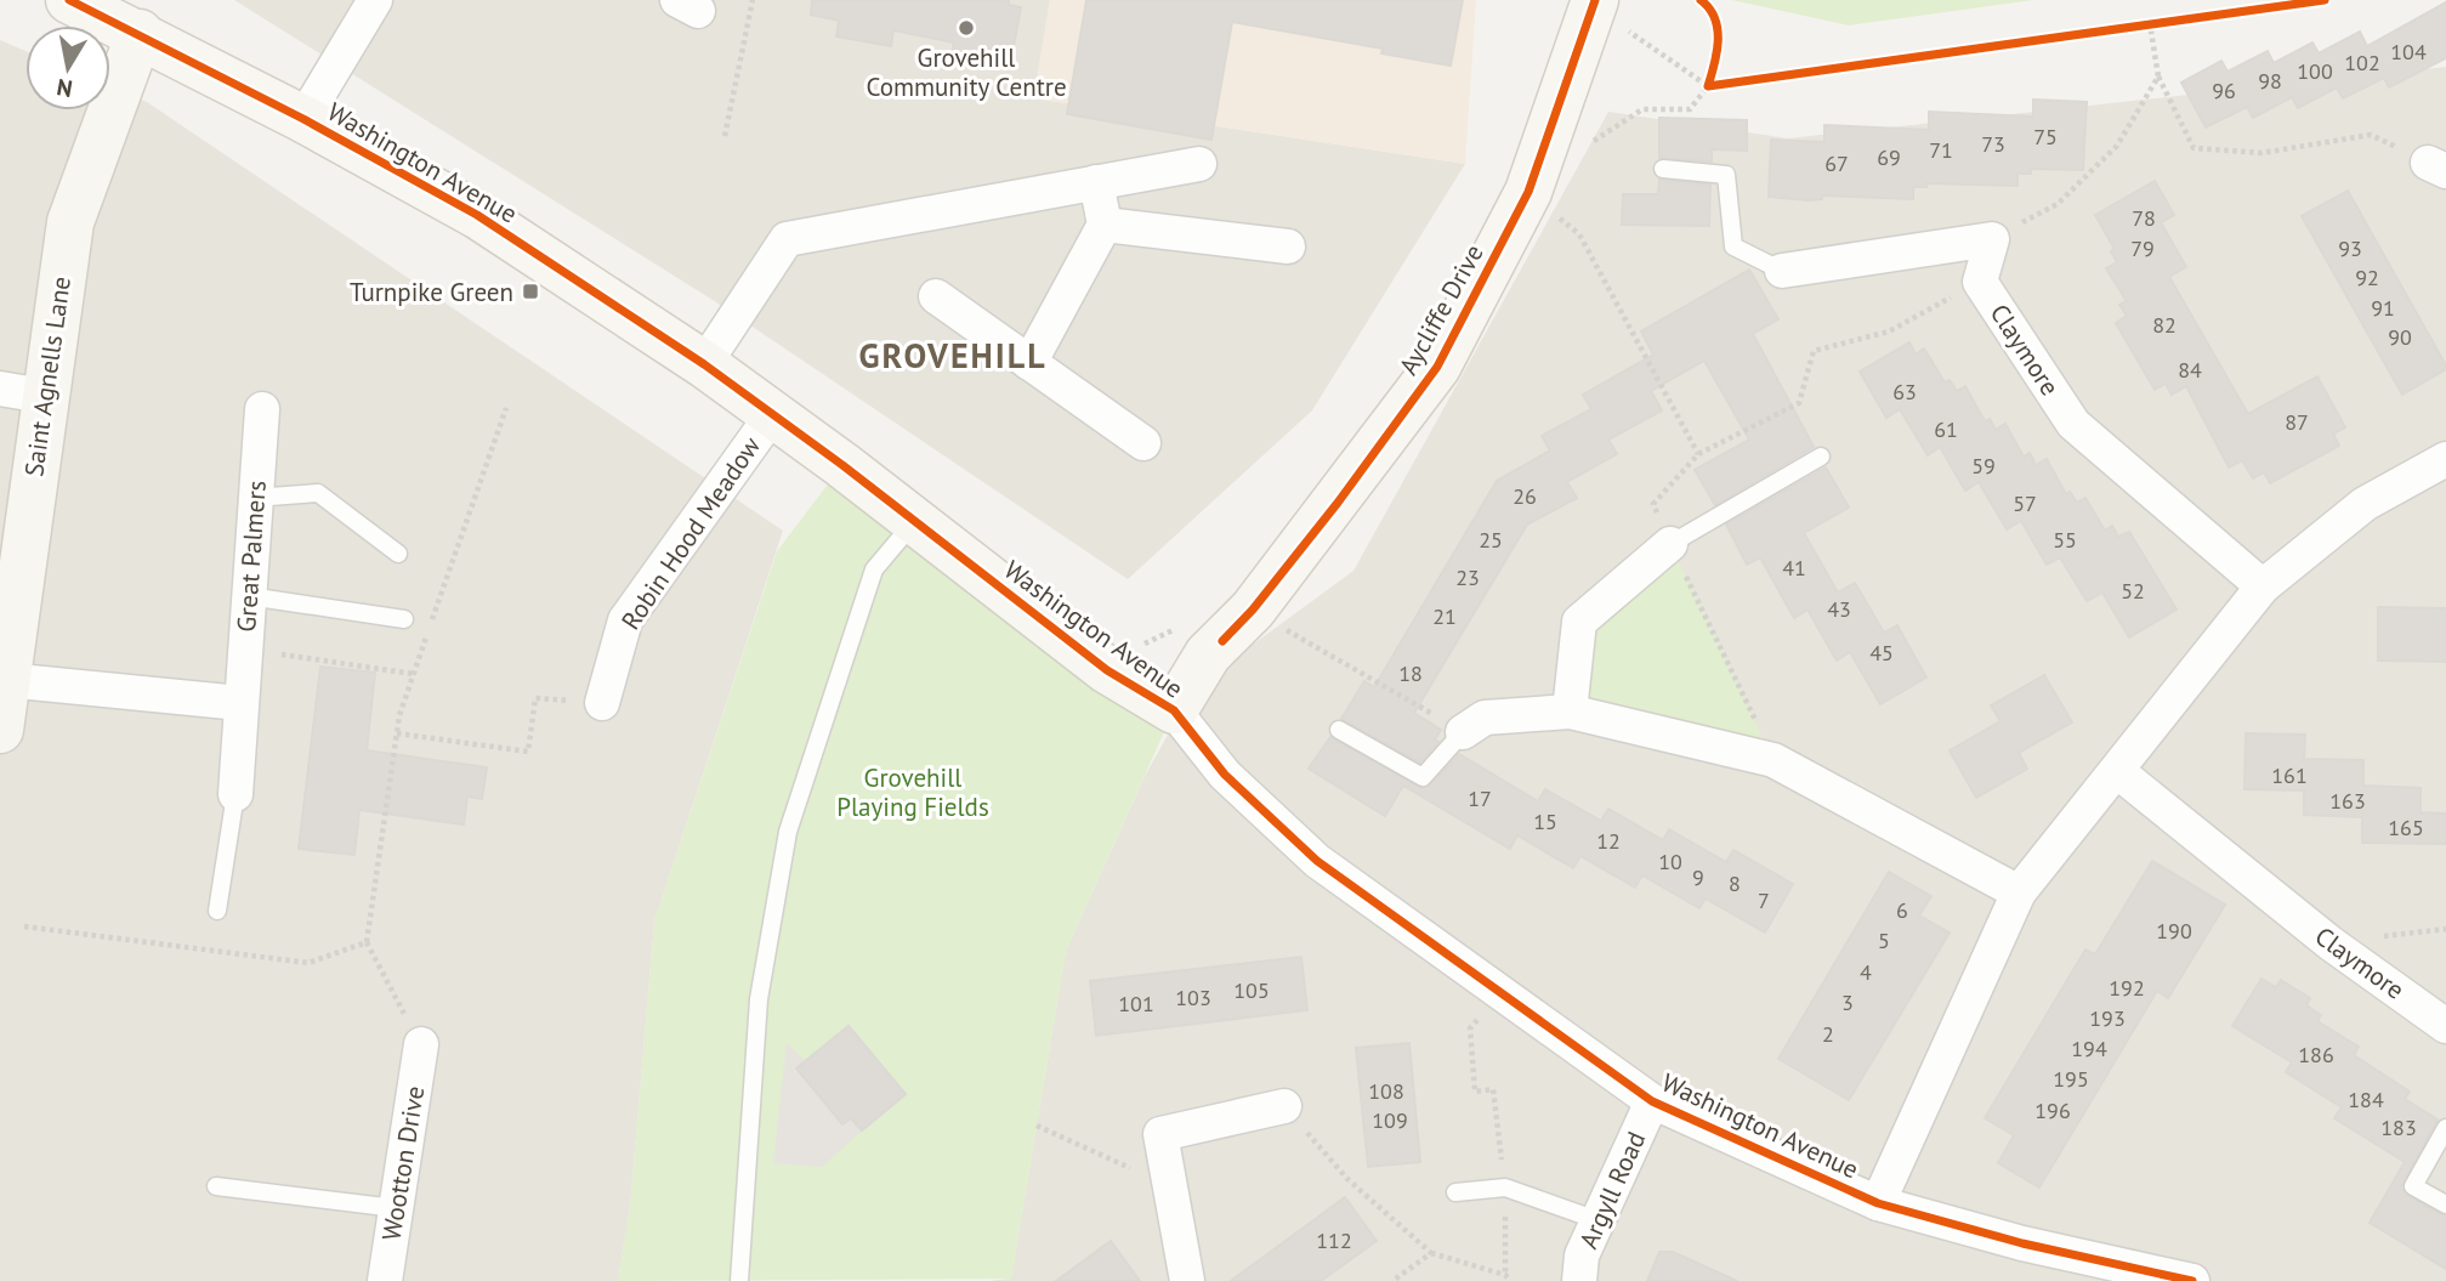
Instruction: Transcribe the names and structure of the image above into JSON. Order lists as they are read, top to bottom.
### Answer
{
  "streets": {
    "street": [
      "Washington Avenue",
      "Aycliffe Drive",
      "Claymore",
      "Saint Agnells Lane",
      "Robin Hood Meadow",
      "Great Palmers",
      "Wootton Drive",
      "Argyll Road"
    ]
  },
  "crossings": [
    ["Washington Avenue", "Aycliffe Drive"],
    ["Washington Avenue", "Saint Agnells Lane"],
    ["Washington Avenue", "Robin Hood Meadow"],
    ["Washington Avenue", "Argyll Road"]
  ],
  "districts": ["GROVEHILL"],
  "parks": ["Grovehill Playing Fields"],
  "places": {
    "other": ["Grovehill Community Centre"],
    "transit": ["Turnpike Green"]
  },
  "house_numbers": [
    "104",
    "102",
    "100",
    "98",
    "96",
    "75",
    "73",
    "71",
    "69",
    "67",
    "78",
    "79",
    "93",
    "92",
    "91",
    "82",
    "90",
    "84",
    "63",
    "87",
    "61",
    "59",
    "26",
    "57",
    "25",
    "55",
    "41",
    "23",
    "52",
    "43",
    "21",
    "45",
    "18",
    "161",
    "17",
    "163",
    "15",
    "165",
    "12",
    "10",
    "9",
    "8",
    "7",
    "6",
    "190",
    "5",
    "4",
    "192",
    "105",
    "103",
    "3",
    "101",
    "193",
    "2",
    "194",
    "186",
    "195",
    "108",
    "184",
    "196",
    "109",
    "183",
    "112"
  ],
  "north": "bottom"
}
